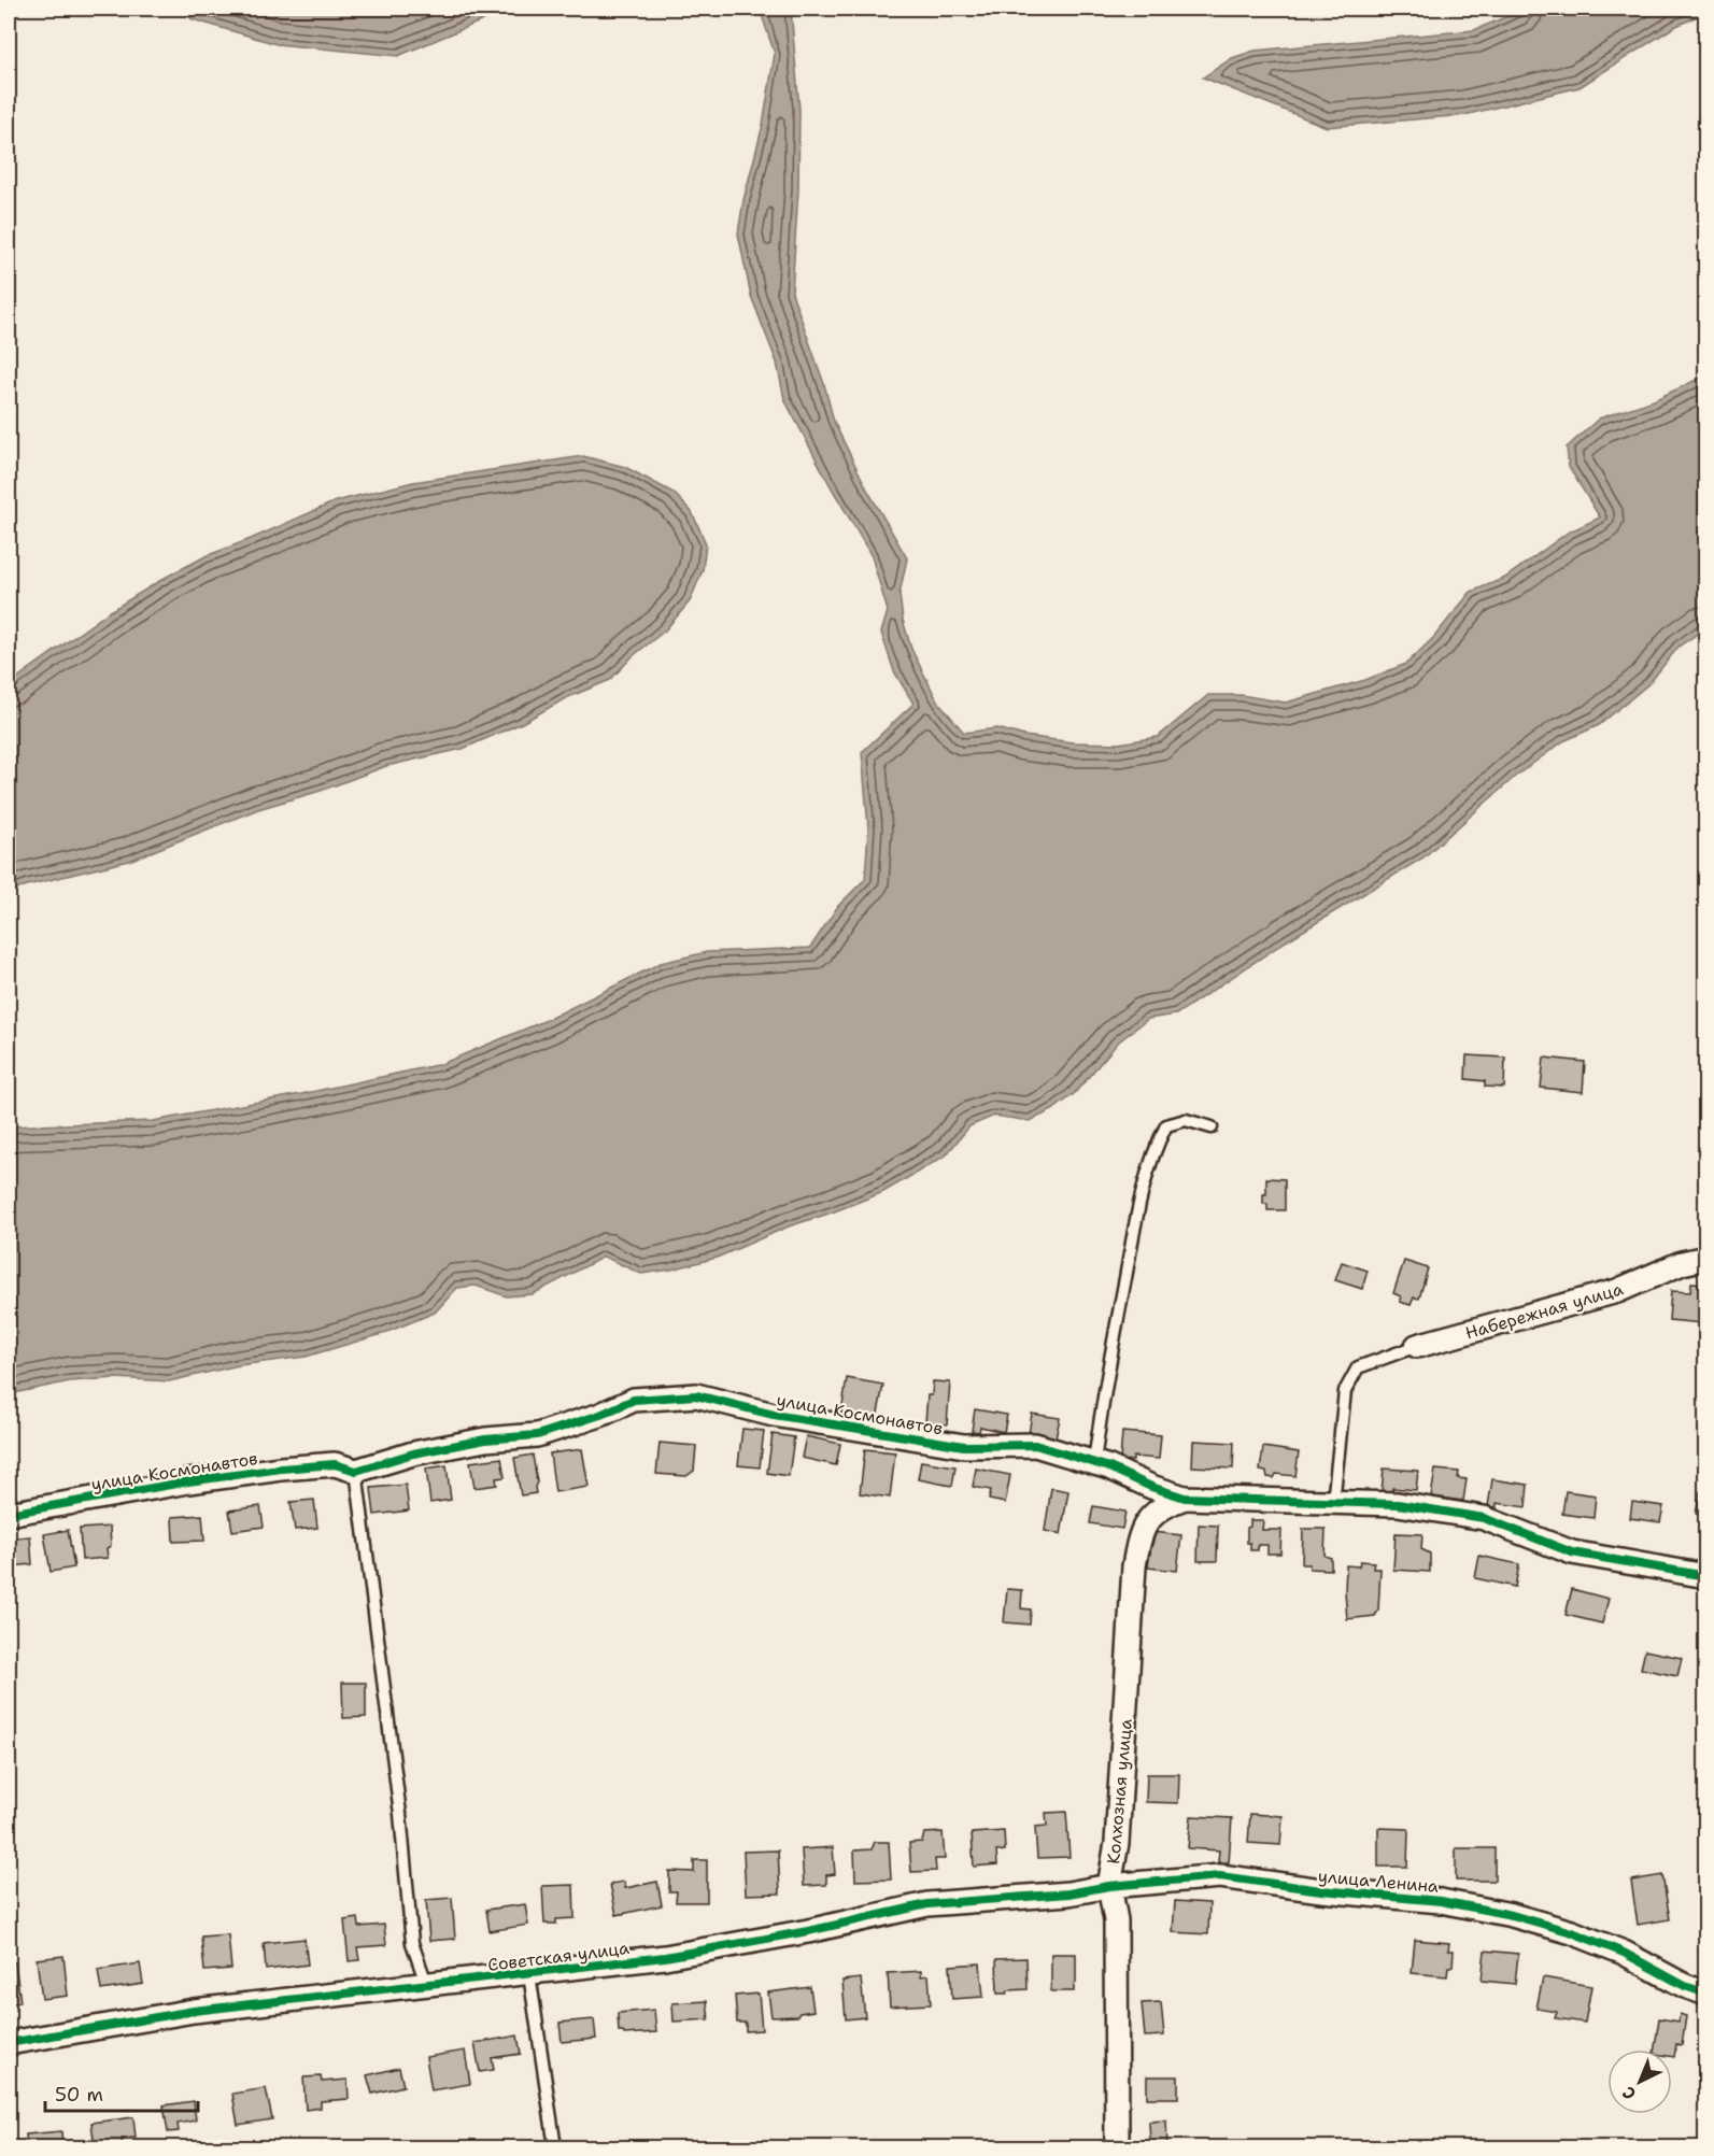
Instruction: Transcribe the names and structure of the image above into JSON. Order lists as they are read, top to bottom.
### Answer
{
  "streets": {
    "street": [
      "Набережная улица",
      "улица Космонавтов",
      "Колхозная улица",
      "улица Ленина",
      "Советская улица"
    ]
  },
  "crossings": [
    ["улица Космонавтов", "Колхозная улица"],
    ["Колхозная улица", "улица Ленина"],
    ["Колхозная улица", "Советская улица"],
    ["улица Ленина", "Советская улица"]
  ],
  "scale_bar": "50 m",
  "north": "bottom left"
}
